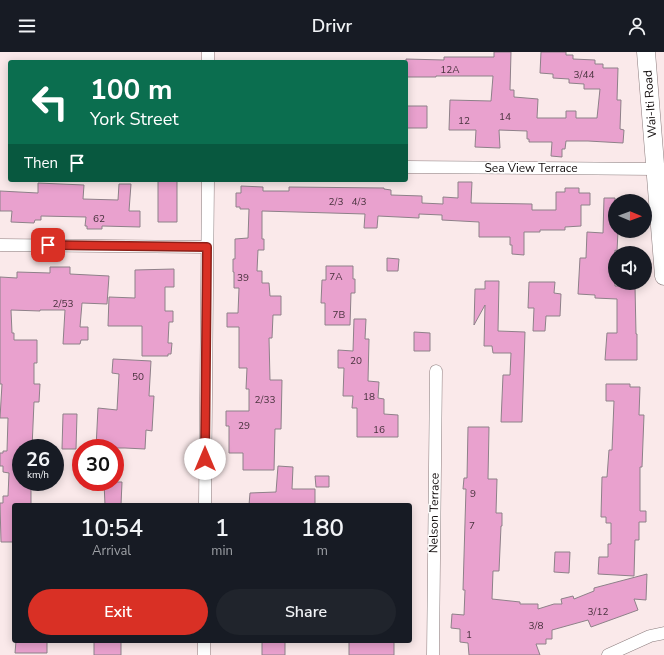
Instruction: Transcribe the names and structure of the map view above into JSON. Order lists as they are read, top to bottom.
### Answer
{
  "streets": {
    "main road": ["Wai-Iti Road"],
    "street": ["Sea View Terrace", "Nelson Terrace"]
  },
  "crossings": [
    ["Wai-Iti Road", "Sea View Terrace"]
  ],
  "house_numbers": [
    "12A",
    "3/44",
    "14",
    "12",
    "2/3",
    "4/3",
    "62",
    "7A",
    "39",
    "2/53",
    "7B",
    "20",
    "50",
    "18",
    "2/33",
    "29",
    "16",
    "9",
    "7",
    "3/12",
    "3/8",
    "1"
  ],
  "north": "right",
  "page": {
    "header": "Drivr",
    "turn": ["100 m", "York Street"],
    "then": "Then",
    "speed": "26 km/h",
    "limit": "30",
    "eta": [
      "10:54",
      "Arrival",
      "1",
      "min",
      "180",
      "m"
    ],
    "buttons": ["Exit", "Share"]
  }
}
